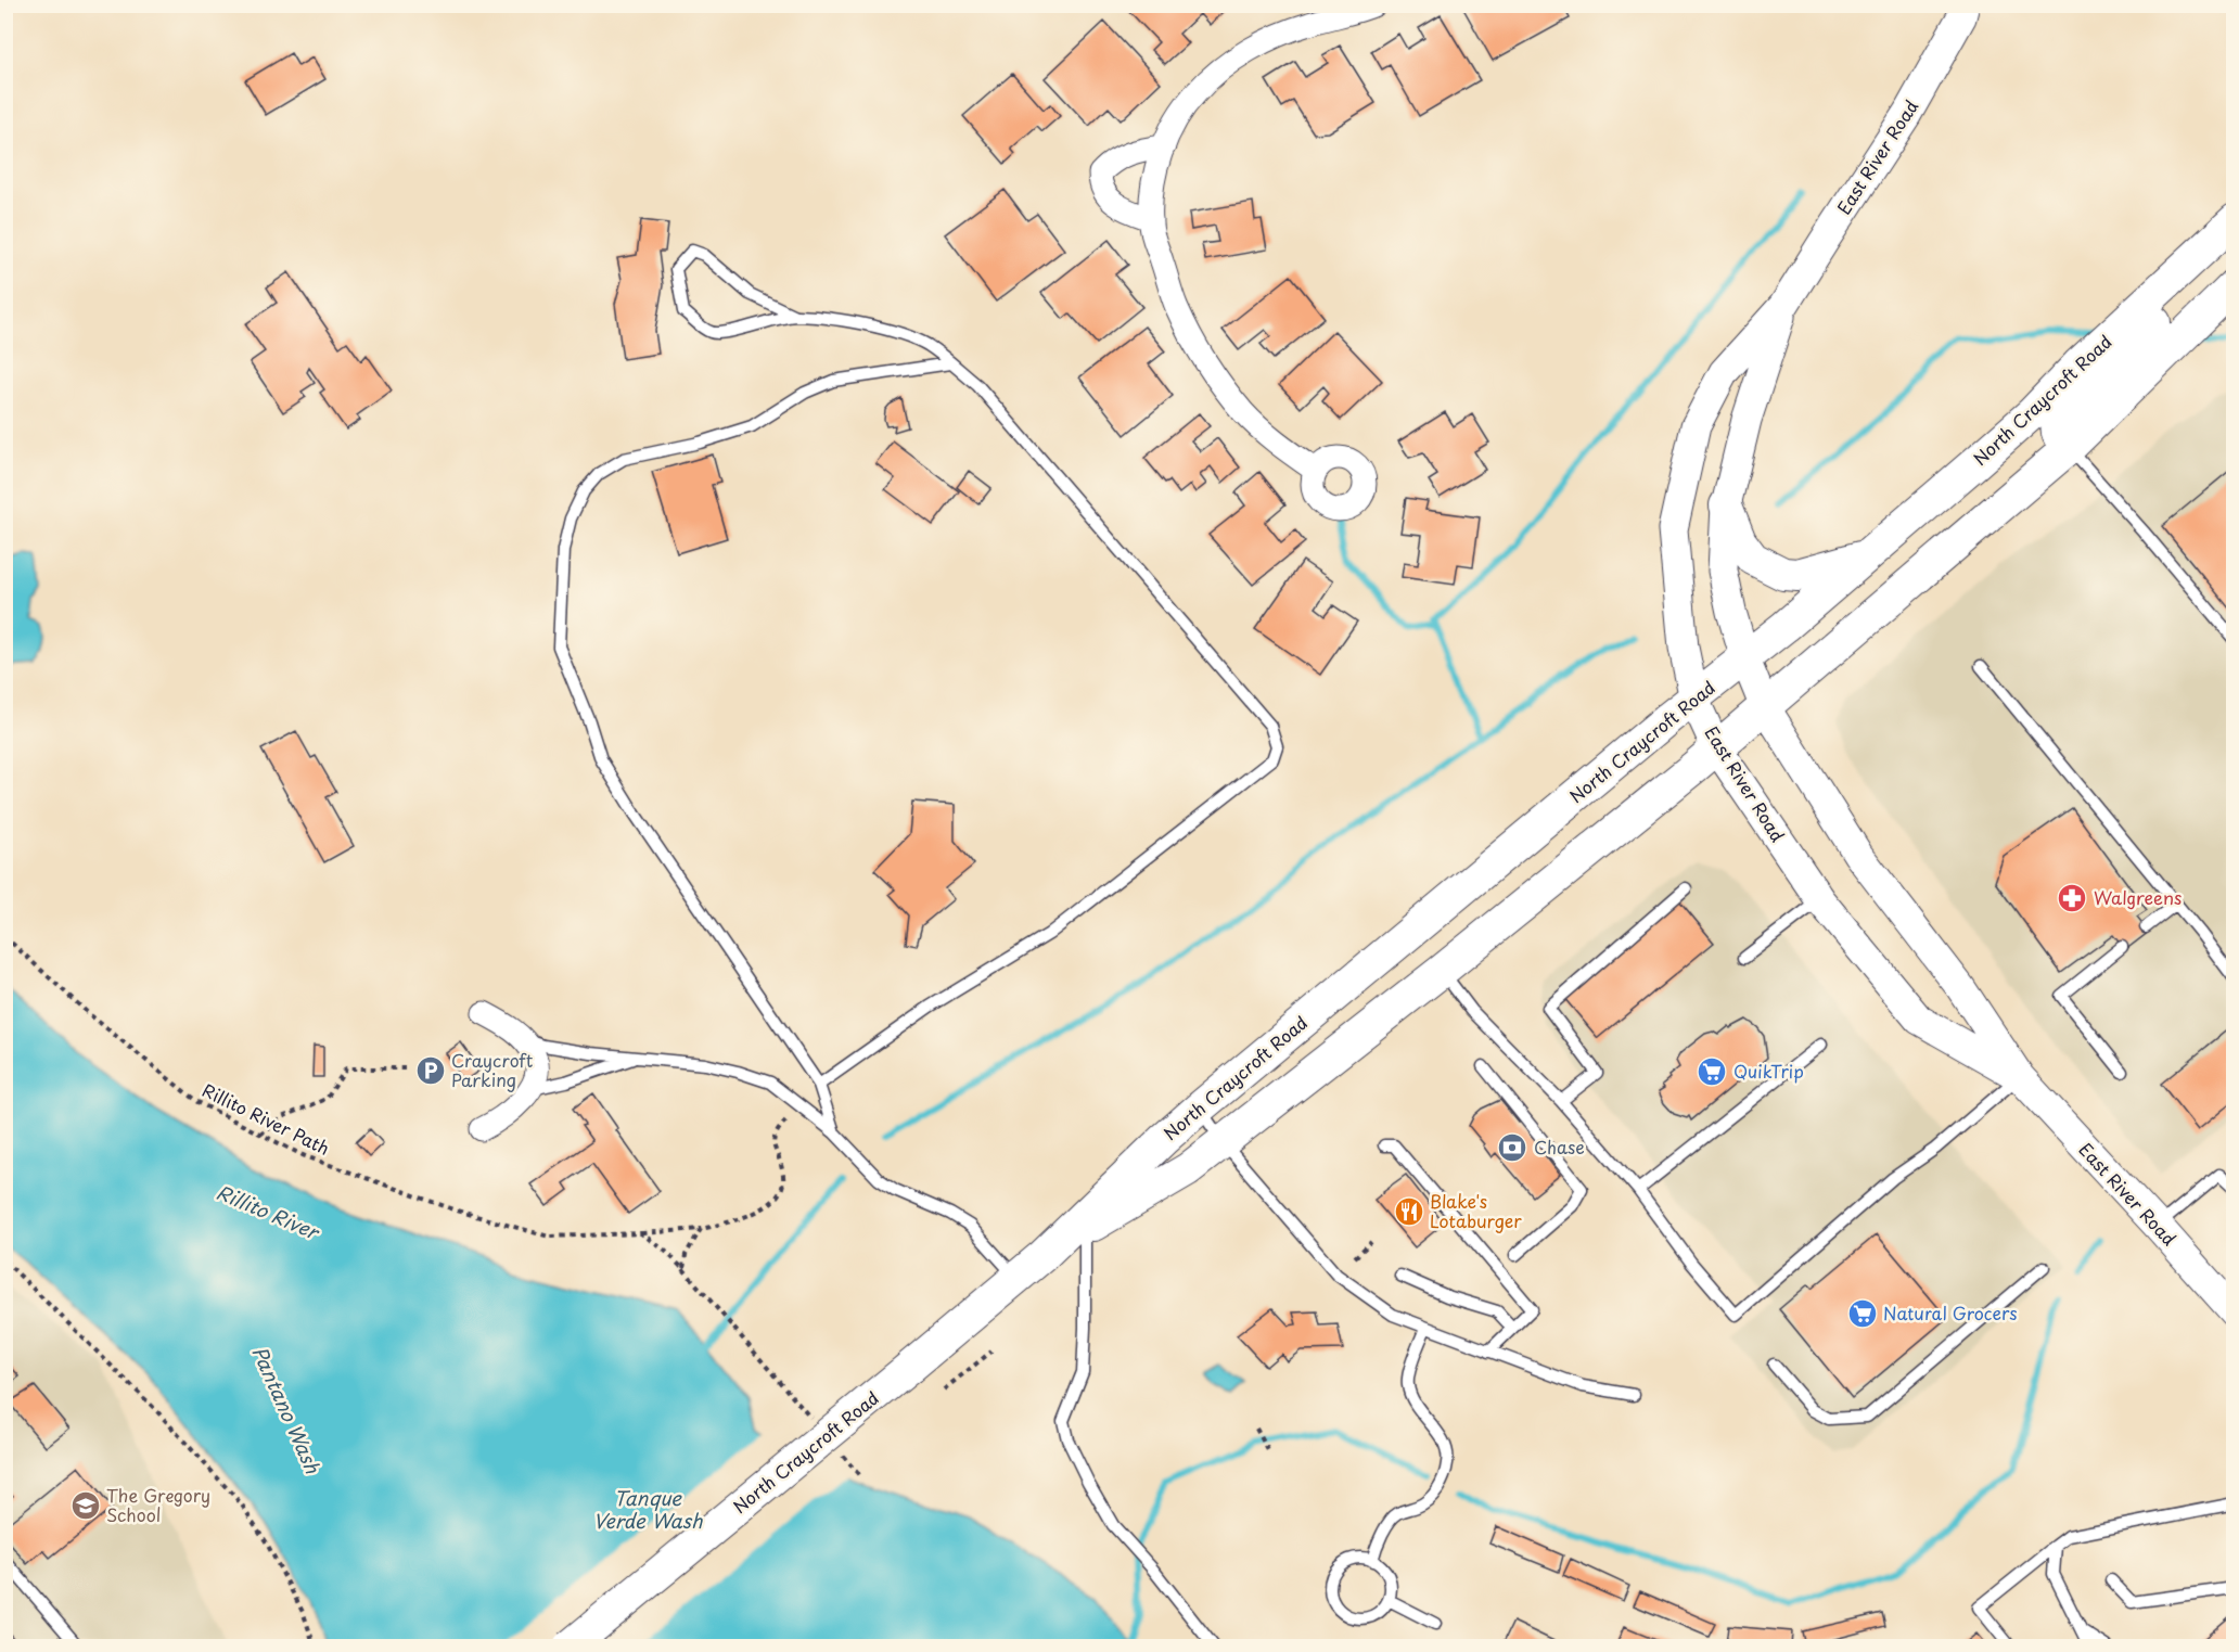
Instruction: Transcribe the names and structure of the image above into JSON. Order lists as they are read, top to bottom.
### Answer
{
  "streets": {
    "main road": ["North Craycroft Road"],
    "street": ["East River Road"],
    "path": ["Rillito River Path"]
  },
  "crossings": [
    ["East River Road", "North Craycroft Road"]
  ],
  "water": ["Rillito River", "Pantano Wash", "Tanque Verde Wash"],
  "places": {
    "pharmacy": ["Walgreens"],
    "parking": ["Craycroft Parking"],
    "supermarket": ["QuikTrip", "Natural Grocers"],
    "bank": ["Chase"],
    "restaurant": ["Blake's Lotaburger"],
    "school or university": ["The Gregory School"]
  }
}
